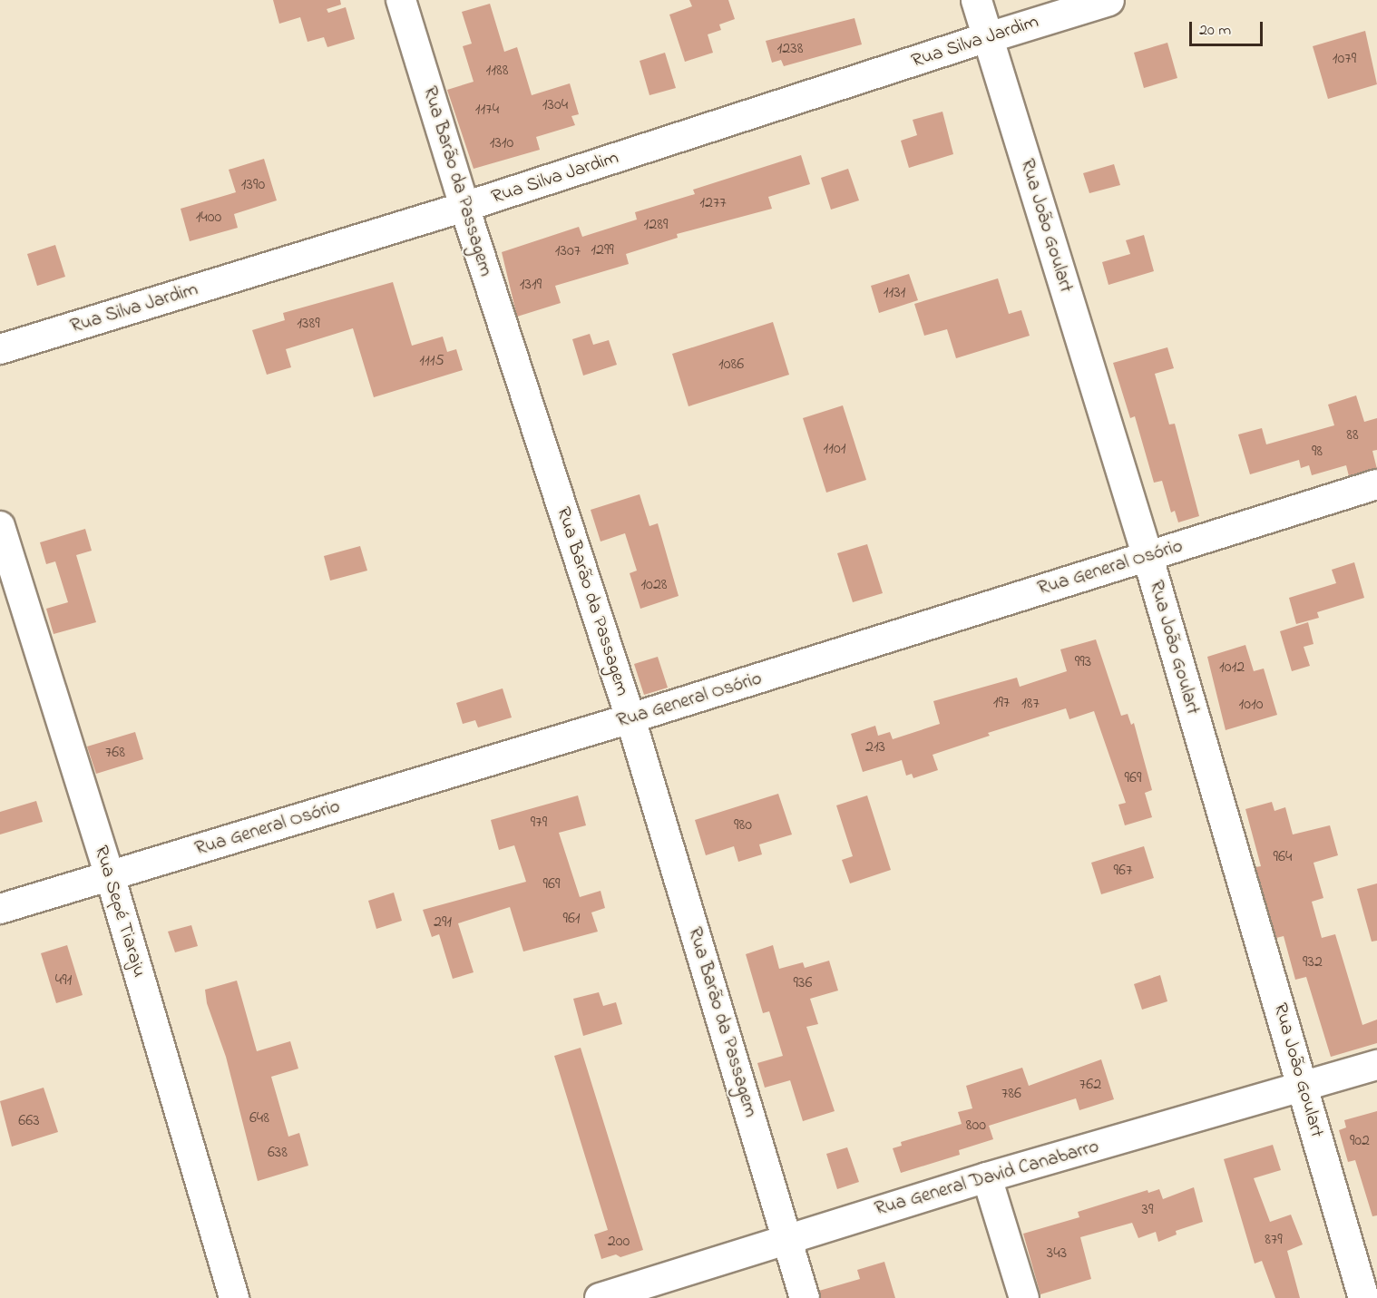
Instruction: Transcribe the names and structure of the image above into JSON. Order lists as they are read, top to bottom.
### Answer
{
  "streets": {
    "street": [
      "Rua Silva Jardim",
      "Rua Barão da Passagem",
      "Rua João Goulart",
      "Rua General Osório",
      "Rua Sepé Tiaraju",
      "Rua General David Canabarro"
    ]
  },
  "crossings": [
    ["Rua Silva Jardim", "Rua Barão da Passagem"],
    ["Rua Silva Jardim", "Rua João Goulart"],
    ["Rua Barão da Passagem", "Rua General Osório"],
    ["Rua Barão da Passagem", "Rua General David Canabarro"],
    ["Rua João Goulart", "Rua General Osório"],
    ["Rua João Goulart", "Rua General David Canabarro"],
    ["Rua General Osório", "Rua Sepé Tiaraju"]
  ],
  "house_numbers": [
    "1238",
    "1079",
    "1188",
    "1304",
    "1174",
    "1310",
    "1390",
    "1277",
    "1400",
    "1289",
    "1299",
    "1307",
    "1319",
    "1131",
    "1389",
    "1115",
    "1086",
    "88",
    "1101",
    "98",
    "1028",
    "993",
    "1012",
    "197",
    "187",
    "1010",
    "213",
    "768",
    "969",
    "979",
    "980",
    "964",
    "967",
    "969",
    "961",
    "291",
    "932",
    "491",
    "936",
    "762",
    "786",
    "648",
    "663",
    "800",
    "902",
    "638",
    "39",
    "879",
    "200",
    "343"
  ],
  "scale_bar": "20 m"
}
